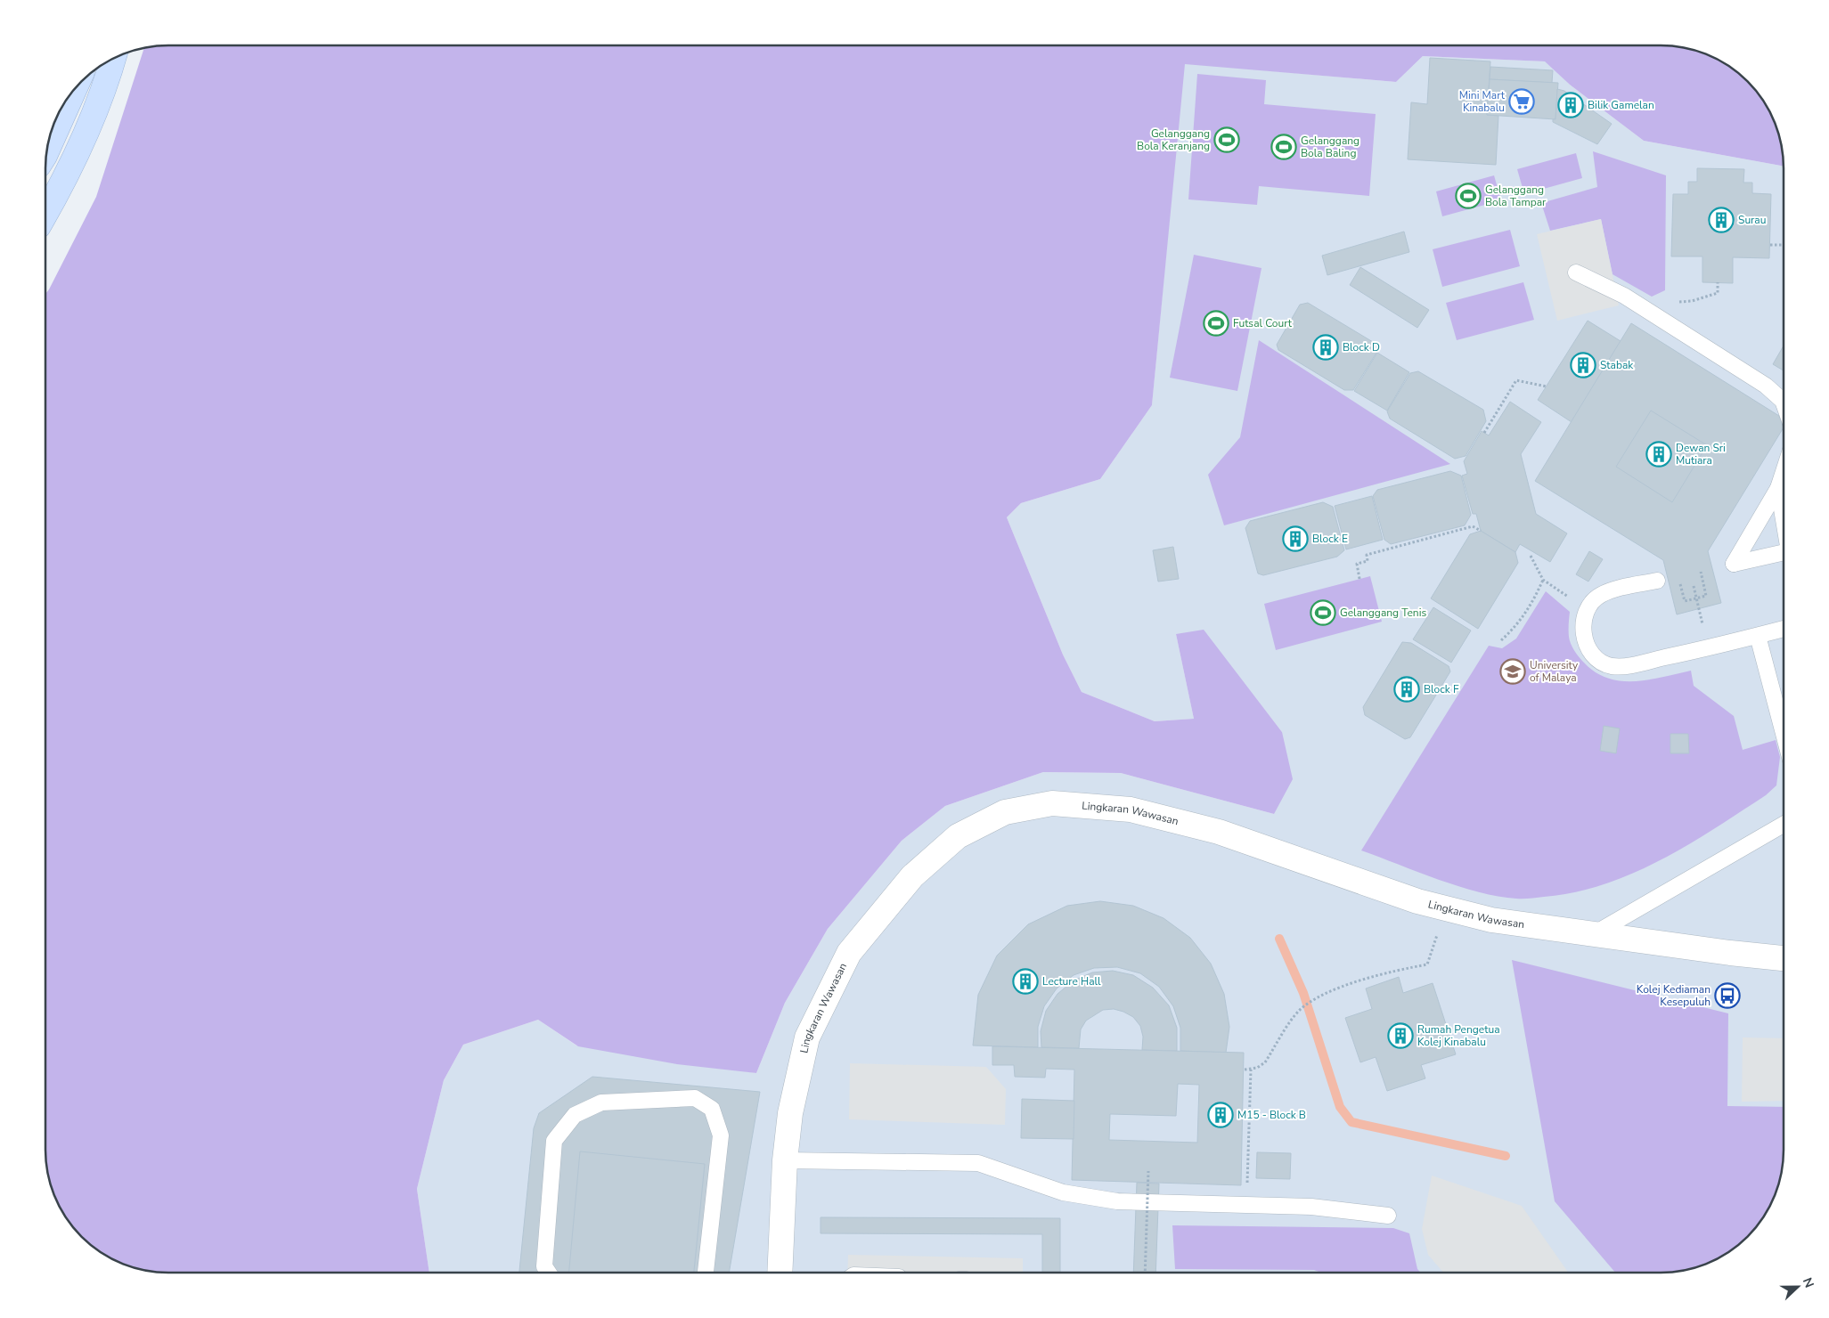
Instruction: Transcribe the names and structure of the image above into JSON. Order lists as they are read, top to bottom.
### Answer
{
  "streets": {
    "street": ["Lingkaran Wawasan"]
  },
  "places": {
    "supermarket": ["Mini Mart Kinabalu"],
    "building": [
      "Bilik Gamelan",
      "Surau",
      "Block D",
      "Stabak",
      "Dewan Sri Mutiara",
      "Block E",
      "Block F",
      "Lecture Hall",
      "Rumah Pengetua Kolej Kinabalu",
      "M15 - Block B"
    ],
    "sports": [
      "Gelanggang Bola Keranjang",
      "Gelanggang Bola Baling",
      "Gelanggang Bola Tampar",
      "Futsal Court",
      "Gelanggang Tenis"
    ],
    "school or university": ["University of Malaya"],
    "bus stop": ["Kolej Kediaman Kesepuluh"]
  },
  "north": "right"
}
